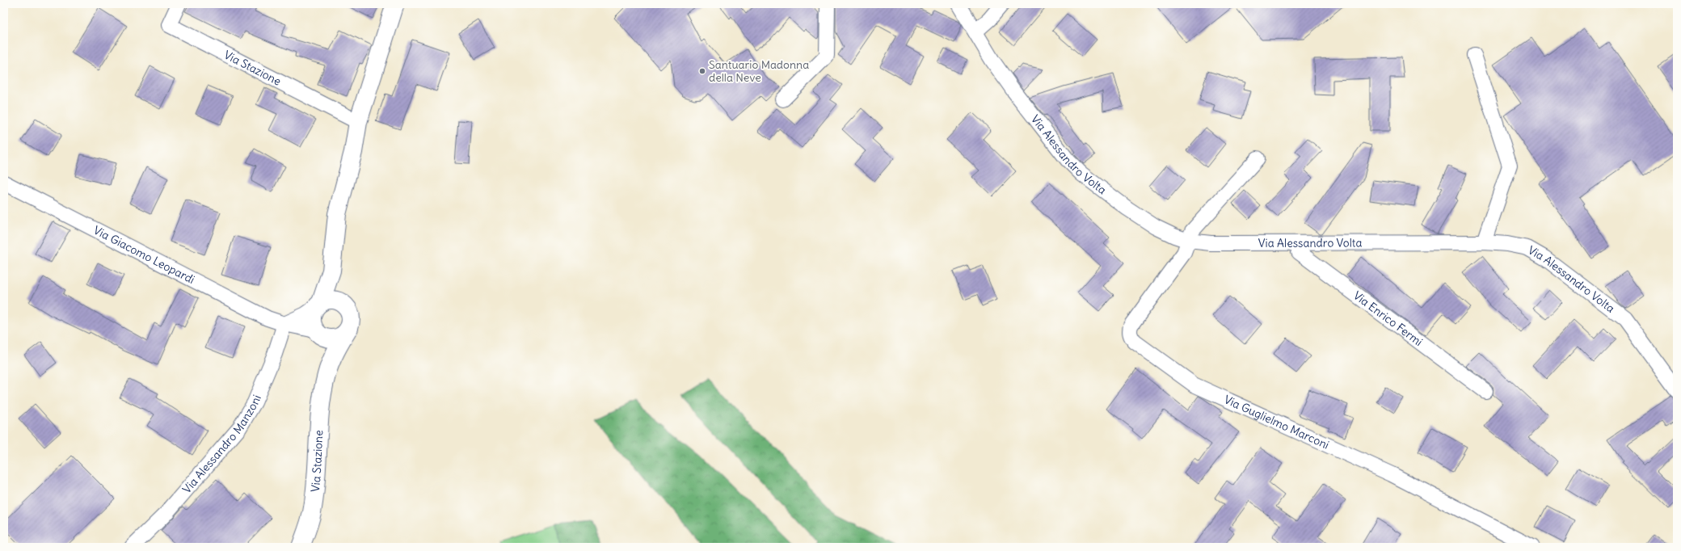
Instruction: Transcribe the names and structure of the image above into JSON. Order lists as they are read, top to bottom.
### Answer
{
  "streets": {
    "main road": ["Via Stazione"],
    "street": [
      "Via Alessandro Volta",
      "Via Giacomo Leopardi",
      "Via Enrico Fermi",
      "Via Guglielmo Marconi",
      "Via Alessandro Manzoni"
    ]
  },
  "crossings": [
    ["Via Stazione", "Via Giacomo Leopardi"],
    ["Via Alessandro Volta", "Via Enrico Fermi"],
    ["Via Alessandro Volta", "Via Guglielmo Marconi"],
    ["Via Giacomo Leopardi", "Via Alessandro Manzoni"]
  ],
  "places": ["Santuario Madonna della Neve"]
}
